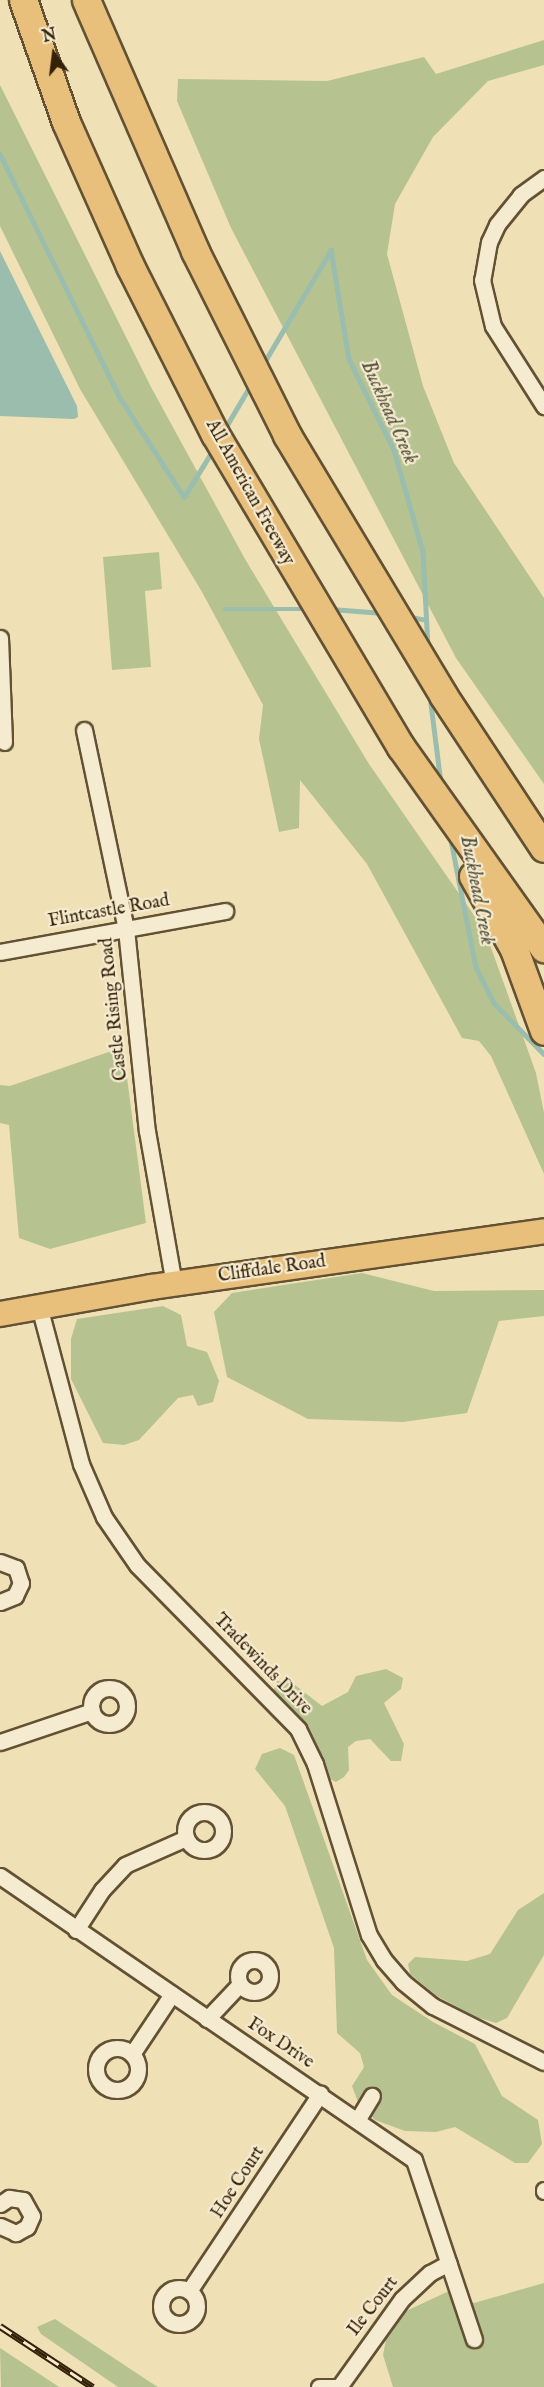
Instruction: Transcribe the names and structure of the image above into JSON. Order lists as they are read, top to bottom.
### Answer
{
  "streets": {
    "highway": ["All American Freeway"],
    "main road": ["Cliffdale Road"],
    "street": [
      "Flintcastle Road",
      "Castle Rising Road",
      "Tradewinds Drive",
      "Fox Drive",
      "Hoe Court",
      "Ile Court"
    ]
  },
  "crossings": [
    ["Flintcastle Road", "Castle Rising Road"],
    ["Castle Rising Road", "Cliffdale Road"],
    ["Cliffdale Road", "Tradewinds Drive"],
    ["Fox Drive", "Hoe Court"],
    ["Fox Drive", "Ile Court"]
  ],
  "water": ["Buckhead Creek"],
  "north": "top"
}
